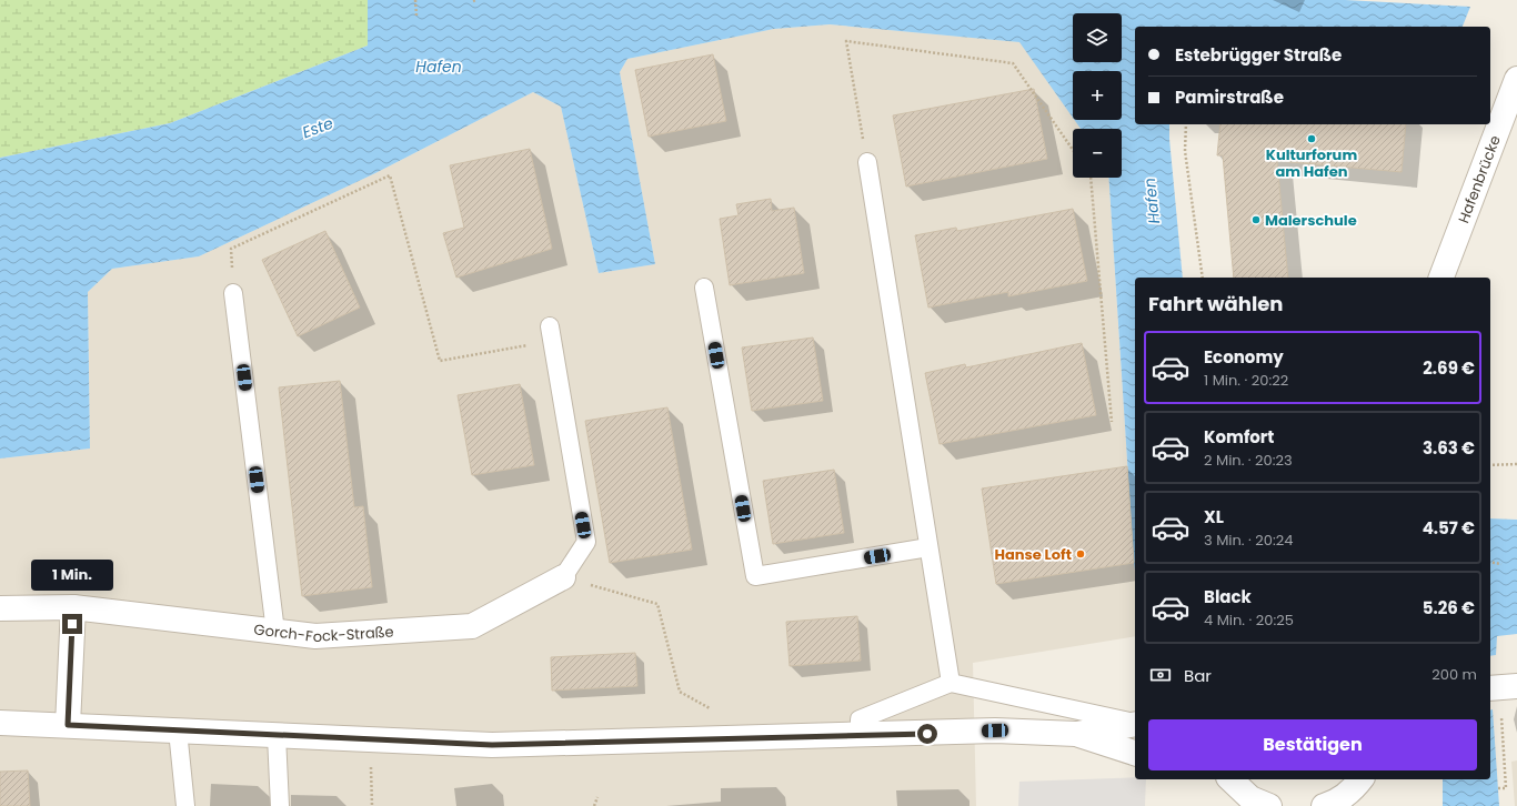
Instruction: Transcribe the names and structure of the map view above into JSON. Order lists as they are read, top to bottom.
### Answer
{
  "streets": {
    "street": ["Hafenbrücke", "Gorch-Fock-Straße"]
  },
  "water": ["Hafen", "Este"],
  "places": ["Kulturforum am Hafen", "Malerschule", "Hanse Loft"],
  "page": {
    "map_buttons": ["+", "−"],
    "banner": ["Estebrügger Straße", "Pamirstraße"],
    "heading": "Fahrt wählen",
    "list": [
      {
        "name": "Economy",
        "note": "1 Min. · 20:22",
        "value": "2.69 €"
      },
      {
        "name": "Komfort",
        "note": "2 Min. · 20:23",
        "value": "3.63 €"
      },
      {
        "name": "XL",
        "note": "3 Min. · 20:24",
        "value": "4.57 €"
      },
      {
        "name": "Black",
        "note": "4 Min. · 20:25",
        "value": "5.26 €"
      }
    ],
    "bubble": "1 Min.",
    "pay": ["Bar", "200 m"],
    "buttons": "Bestätigen"
  }
}
